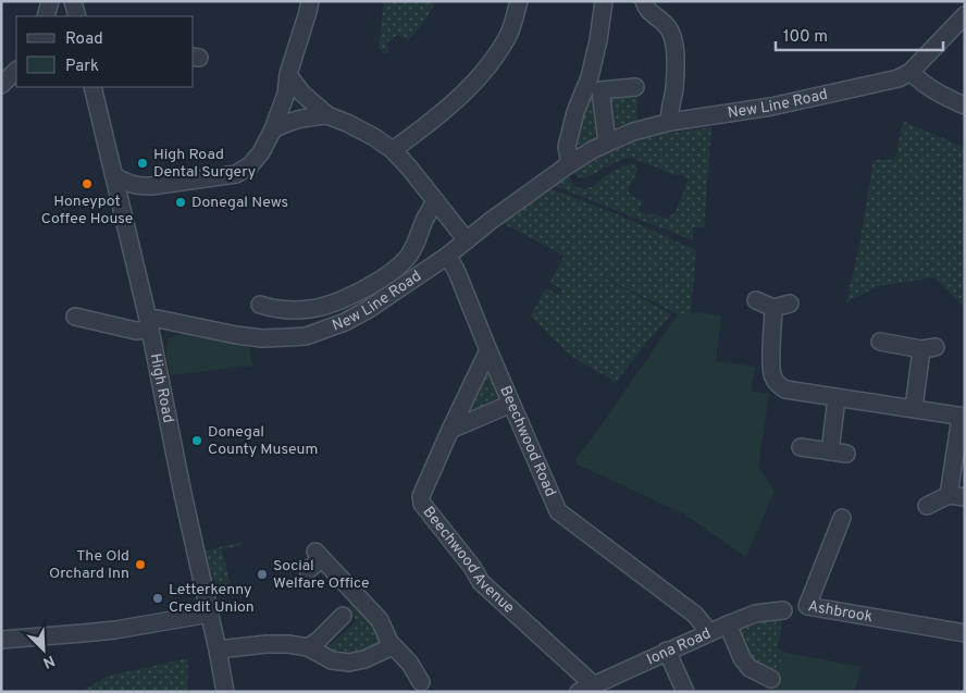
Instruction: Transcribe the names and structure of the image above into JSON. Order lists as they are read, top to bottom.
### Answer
{
  "streets": {
    "street": [
      "New Line Road",
      "High Road",
      "Beechwood Road",
      "Beechwood Avenue",
      "Ashbrook",
      "Iona Road"
    ]
  },
  "crossings": [
    ["New Line Road", "High Road"],
    ["New Line Road", "Beechwood Road"],
    ["Beechwood Road", "Beechwood Avenue"],
    ["Beechwood Road", "Iona Road"],
    ["Beechwood Avenue", "Iona Road"]
  ],
  "places": [
    "High Road Dental Surgery",
    "Honeypot Coffee House",
    "Donegal News",
    "Donegal County Museum",
    "The Old Orchard Inn",
    "Social Welfare Office",
    "Letterkenny Credit Union"
  ],
  "legend": ["Road", "Park"],
  "scale_bar": "100 m",
  "north": "bottom right"
}
